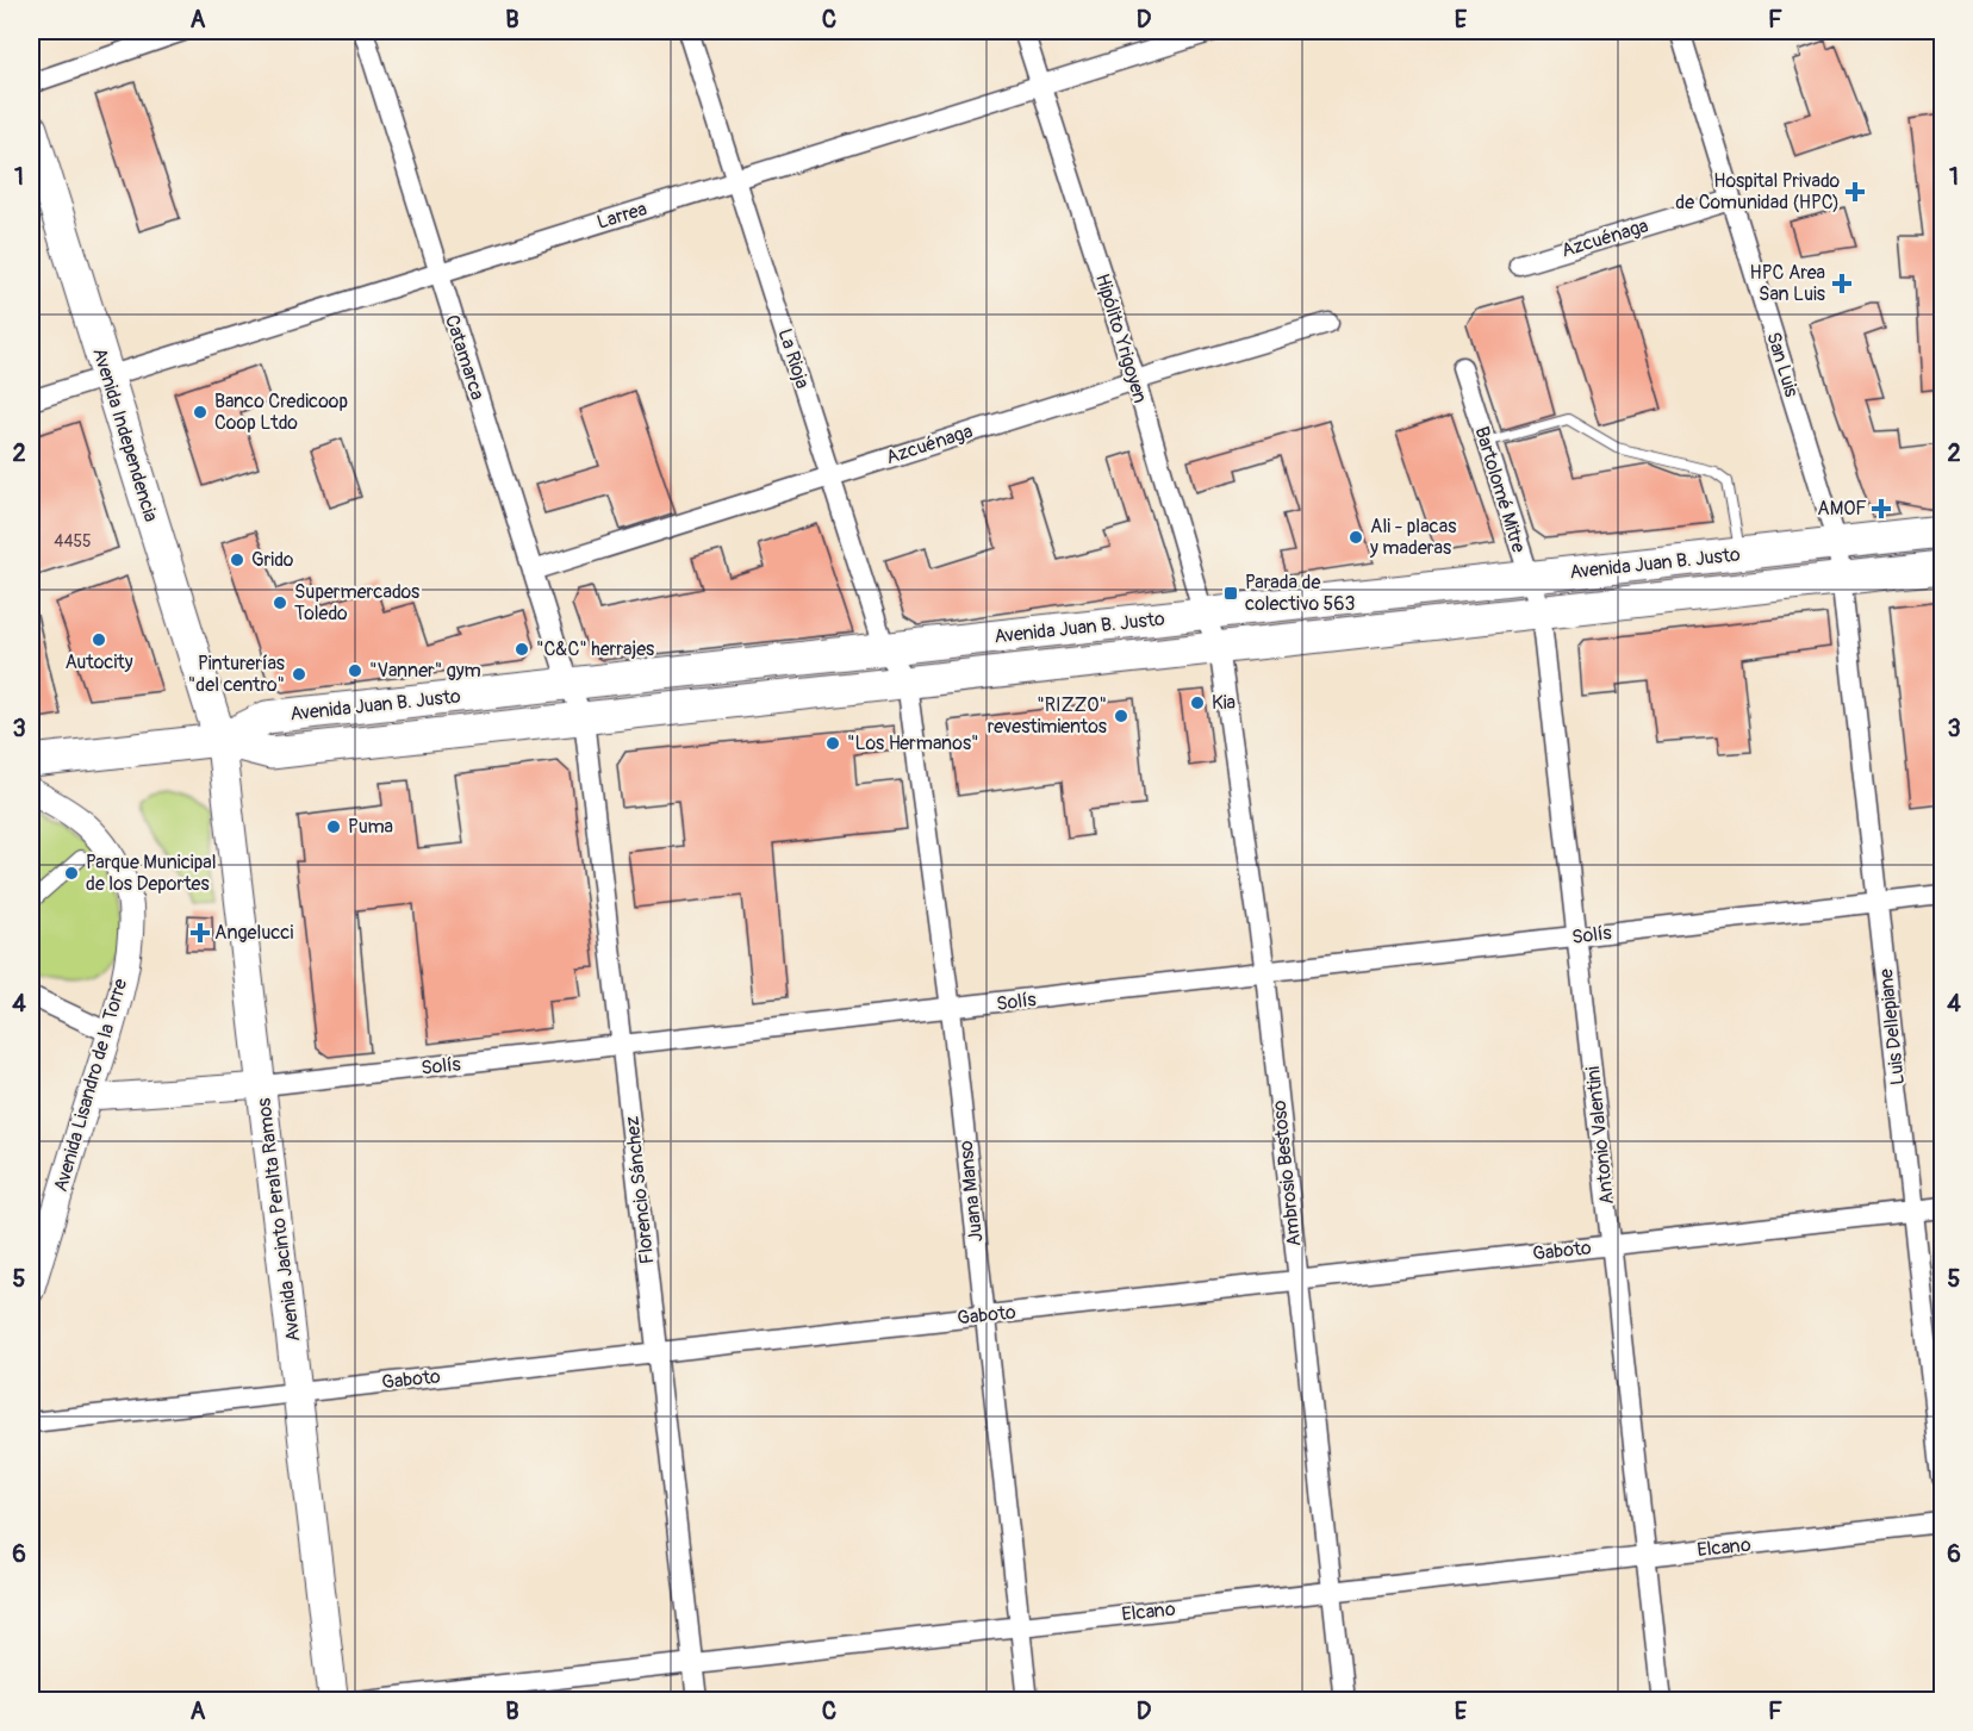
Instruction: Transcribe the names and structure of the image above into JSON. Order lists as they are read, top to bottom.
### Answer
{
  "streets": {
    "main road": ["Avenida Independencia", "Avenida Juan B. Justo", "Avenida Jacinto Peralta Ramos"],
    "street": [
      "Larrea",
      "Azcuénaga",
      "Hipólito Yrigoyen",
      "Catamarca",
      "La Rioja",
      "San Luis",
      "Bartolomé Mitre",
      "Solís",
      "Luis Dellepiane",
      "Avenida Lisandro de la Torre",
      "Antonio Valentini",
      "Ambrosio Bestoso",
      "Florencio Sánchez",
      "Juana Manso",
      "Gaboto",
      "Elcano"
    ]
  },
  "crossings": [
    ["Larrea", "Hipólito Yrigoyen"],
    ["Larrea", "Catamarca"],
    ["Larrea", "La Rioja"],
    ["Larrea", "Avenida Independencia"],
    ["Azcuénaga", "Hipólito Yrigoyen"],
    ["Azcuénaga", "Catamarca"],
    ["Azcuénaga", "La Rioja"],
    ["Azcuénaga", "San Luis"],
    ["Hipólito Yrigoyen", "Avenida Juan B. Justo"],
    ["Hipólito Yrigoyen", "Ambrosio Bestoso"],
    ["Catamarca", "Avenida Juan B. Justo"],
    ["Catamarca", "Florencio Sánchez"],
    ["La Rioja", "Avenida Juan B. Justo"],
    ["La Rioja", "Juana Manso"],
    ["San Luis", "Avenida Juan B. Justo"],
    ["San Luis", "Luis Dellepiane"],
    ["Avenida Independencia", "Avenida Juan B. Justo"],
    ["Avenida Independencia", "Avenida Jacinto Peralta Ramos"],
    ["Bartolomé Mitre", "Avenida Juan B. Justo"],
    ["Bartolomé Mitre", "Antonio Valentini"],
    ["Avenida Juan B. Justo", "Luis Dellepiane"],
    ["Avenida Juan B. Justo", "Antonio Valentini"],
    ["Avenida Juan B. Justo", "Ambrosio Bestoso"],
    ["Avenida Juan B. Justo", "Florencio Sánchez"],
    ["Avenida Juan B. Justo", "Juana Manso"],
    ["Avenida Juan B. Justo", "Avenida Jacinto Peralta Ramos"],
    ["Solís", "Luis Dellepiane"],
    ["Solís", "Avenida Lisandro de la Torre"],
    ["Solís", "Antonio Valentini"],
    ["Solís", "Ambrosio Bestoso"],
    ["Solís", "Florencio Sánchez"],
    ["Solís", "Juana Manso"],
    ["Solís", "Avenida Jacinto Peralta Ramos"],
    ["Luis Dellepiane", "Gaboto"],
    ["Antonio Valentini", "Gaboto"],
    ["Antonio Valentini", "Elcano"],
    ["Ambrosio Bestoso", "Gaboto"],
    ["Ambrosio Bestoso", "Elcano"],
    ["Florencio Sánchez", "Gaboto"],
    ["Florencio Sánchez", "Elcano"],
    ["Juana Manso", "Gaboto"],
    ["Juana Manso", "Elcano"],
    ["Avenida Jacinto Peralta Ramos", "Gaboto"]
  ],
  "places": {
    "health": [
      "Hospital Privado de Comunidad (HPC)",
      "HPC Area San Luis",
      "AMOF",
      "Angelucci"
    ],
    "other": [
      "Banco Credicoop Coop Ltdo",
      "Ali - placas y maderas",
      "Grido",
      "Supermercados Toledo",
      "Autocity",
      "\"C&C\" herrajes",
      "\"Vanner\" gym",
      "Pinturerías \"del centro\"",
      "Kia",
      "\"RIZZO\" revestimientos",
      "\"Los Hermanos\"",
      "Puma",
      "Parque Municipal de los Deportes"
    ],
    "transit": ["Parada de colectivo 563"]
  },
  "house_numbers": ["4455"],
  "grid": {
    "columns": [
      "A",
      "B",
      "C",
      "D",
      "E",
      "F"
    ],
    "rows": [
      "1",
      "2",
      "3",
      "4",
      "5",
      "6"
    ]
  }
}
